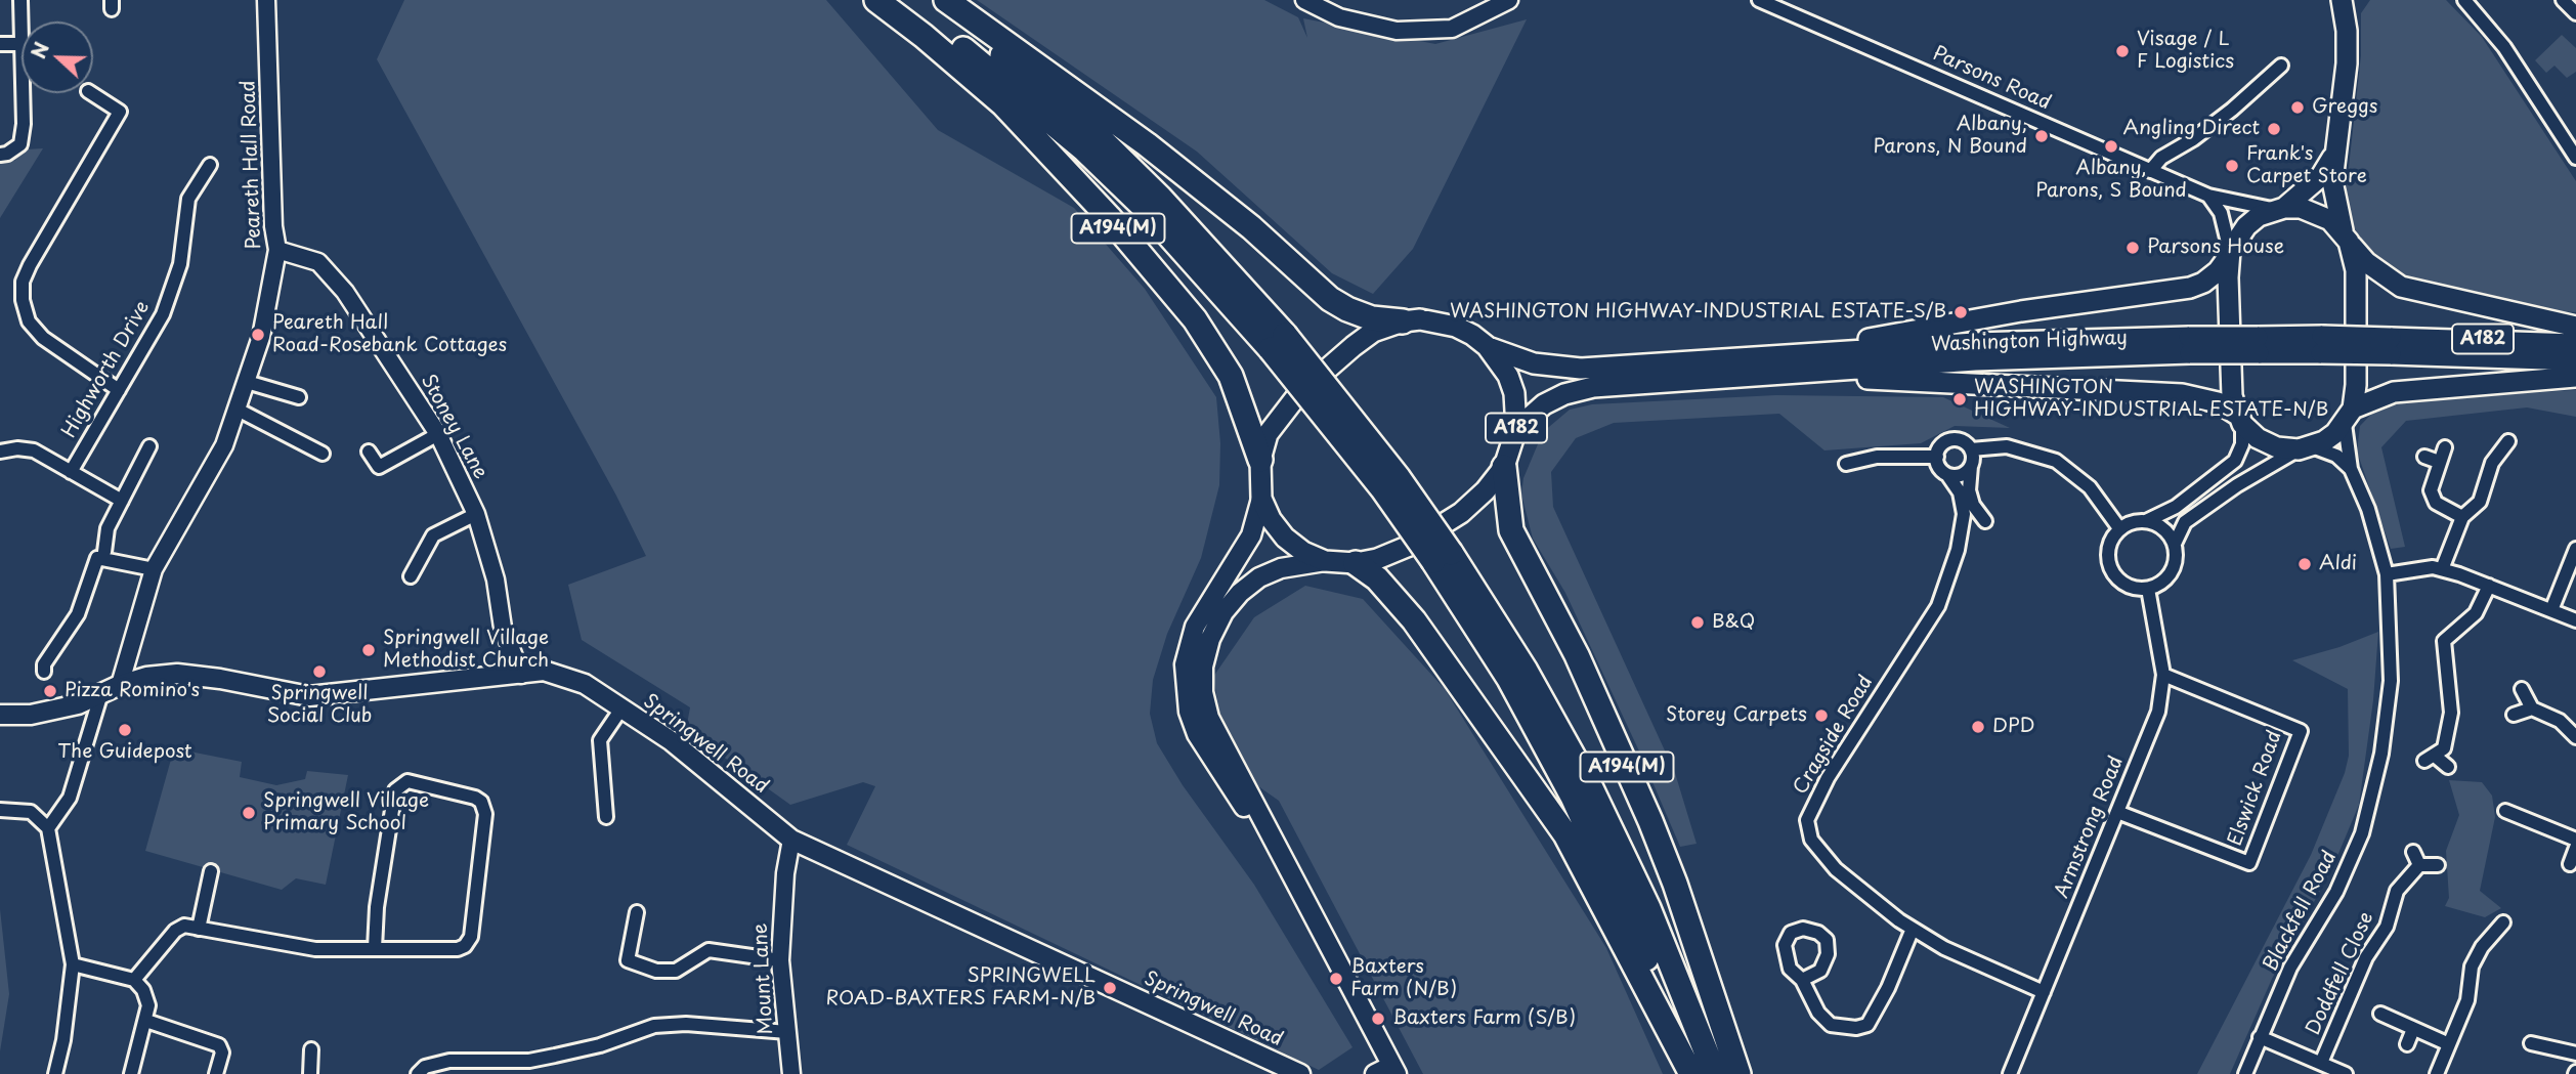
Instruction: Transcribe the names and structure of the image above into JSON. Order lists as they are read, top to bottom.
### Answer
{
  "streets": {
    "highway": ["A194(M)"],
    "main road": ["A182", "Washington Highway", "Springwell Road"],
    "street": [
      "Parsons Road",
      "Peareth Hall Road",
      "Highworth Drive",
      "Stoney Lane",
      "Cragside Road",
      "Elswick Road",
      "Armstrong Road",
      "Blackfell Road",
      "Doddfell Close",
      "Mount Lane"
    ]
  },
  "crossings": [
    ["Peareth Hall Road", "Stoney Lane"],
    ["Peareth Hall Road", "Springwell Road"],
    ["A194(M)", "A182"],
    ["A194(M)", "Washington Highway"],
    ["A182", "Washington Highway"],
    ["Stoney Lane", "Springwell Road"],
    ["Cragside Road", "Armstrong Road"],
    ["Springwell Road", "Mount Lane"],
    ["Elswick Road", "Armstrong Road"]
  ],
  "places": [
    "Visage / L F Logistics",
    "Greggs",
    "Angling Direct",
    "Albany, Parons, N Bound",
    "Albany, Parons, S Bound",
    "Frank's Carpet Store",
    "Parsons House",
    "WASHINGTON HIGHWAY-INDUSTRIAL ESTATE-S/B",
    "Peareth Hall Road-Rosebank Cottages",
    "WASHINGTON HIGHWAY-INDUSTRIAL ESTATE-N/B",
    "Aldi",
    "B&Q",
    "Springwell Village Methodist Church",
    "Springwell Social Club",
    "Pizza Romino's",
    "Storey Carpets",
    "DPD",
    "The Guidepost",
    "Springwell Village Primary School",
    "Baxters Farm (N/B)",
    "SPRINGWELL ROAD-BAXTERS FARM-N/B",
    "Baxters Farm (S/B)"
  ],
  "north": "left"
}
